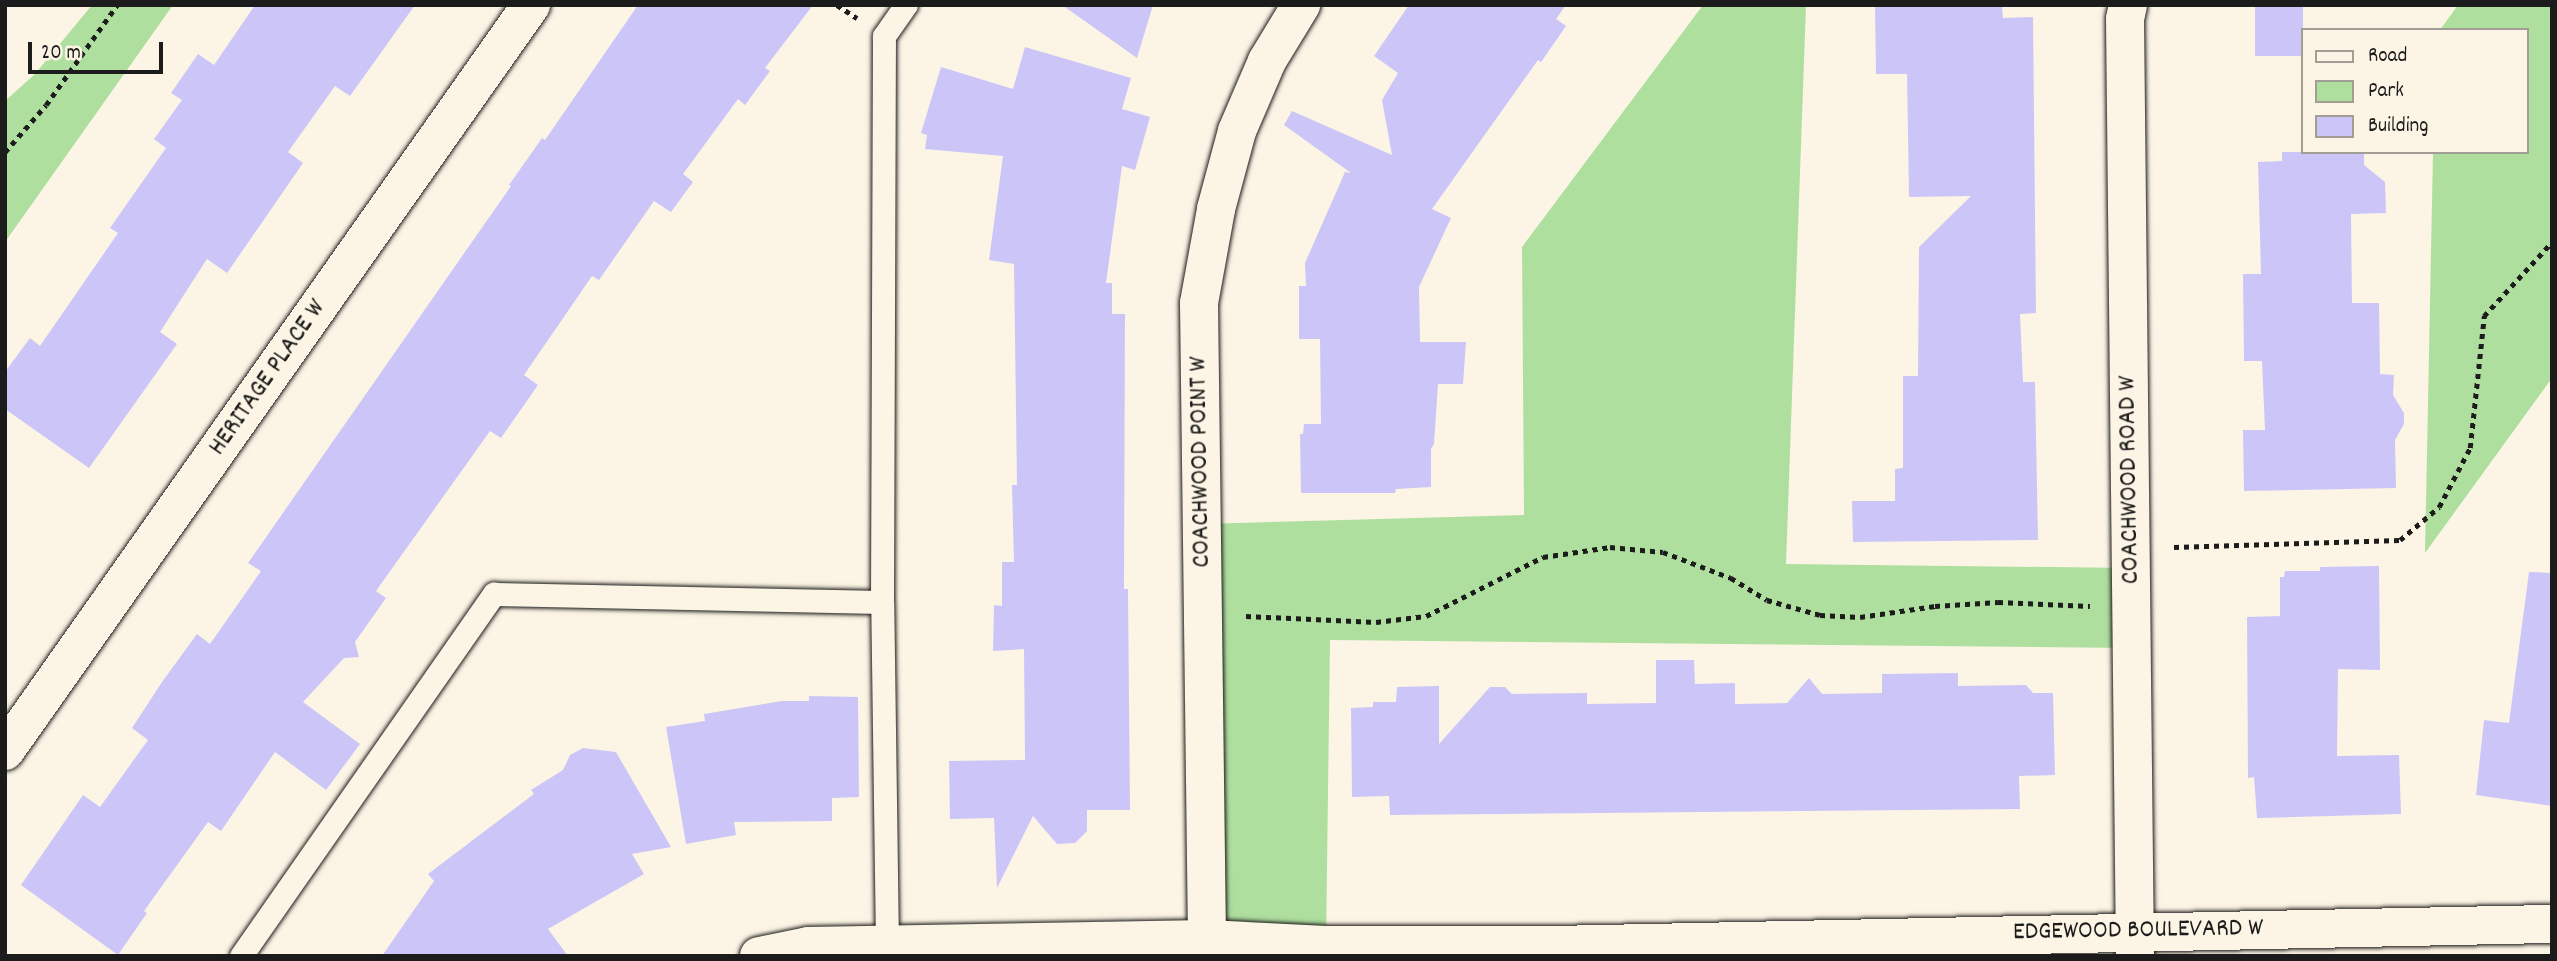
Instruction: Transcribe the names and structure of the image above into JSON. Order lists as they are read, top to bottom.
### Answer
{
  "streets": {
    "street": [
      "HERITAGE PLACE W",
      "COACHWOOD POINT W",
      "COACHWOOD ROAD W",
      "EDGEWOOD BOULEVARD W"
    ]
  },
  "crossings": [
    ["COACHWOOD POINT W", "EDGEWOOD BOULEVARD W"],
    ["COACHWOOD ROAD W", "EDGEWOOD BOULEVARD W"]
  ],
  "legend": ["Road", "Park", "Building"],
  "scale_bar": "20 m"
}
